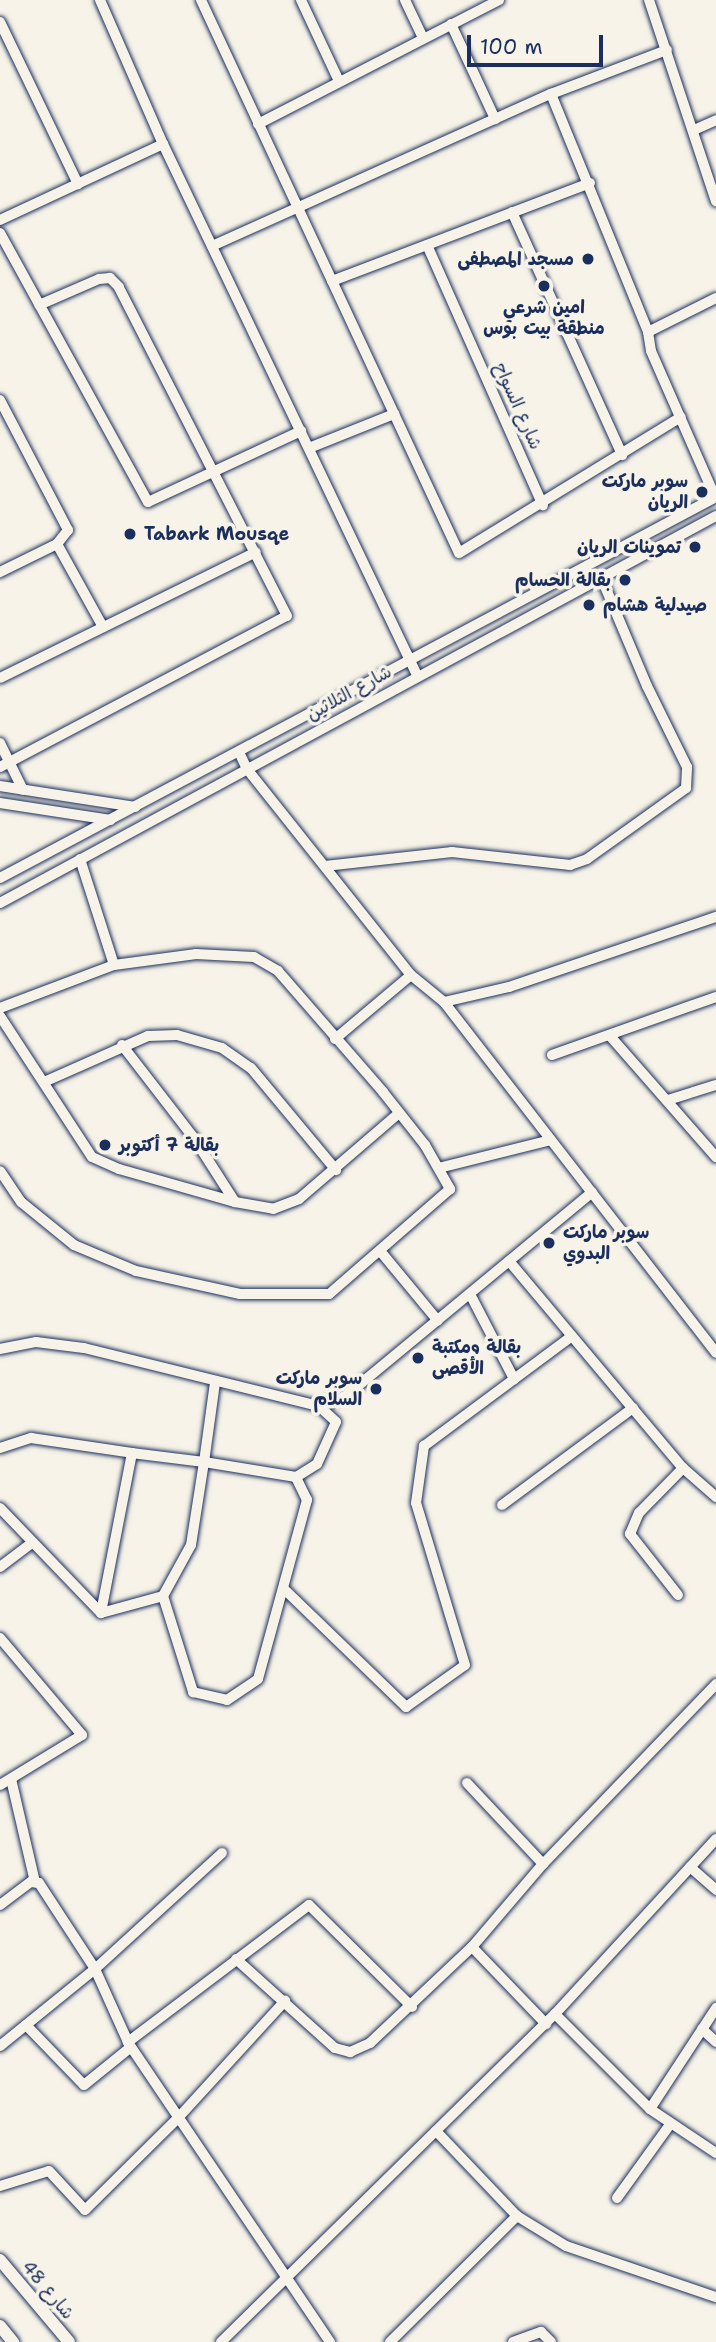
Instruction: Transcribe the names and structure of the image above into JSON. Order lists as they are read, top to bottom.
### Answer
{
  "streets": {
    "main road": ["شارع 48"],
    "street": ["شارع السواح", "شارع الثلاثين"]
  },
  "places": [
    "مسجد المصطفى",
    "امين شرعي منطقة بيت بوس",
    "سوبر ماركت الريان",
    "Tabark Mousqe",
    "تموينات الريان",
    "بقالة الحسام",
    "صيدلية هشام",
    "بقالة 7 أكتوبر",
    "سوبر ماركت البدوي",
    "بقالة ومكتبة الأقصى",
    "سوبر ماركت السلام"
  ],
  "scale_bar": "100 m"
}
